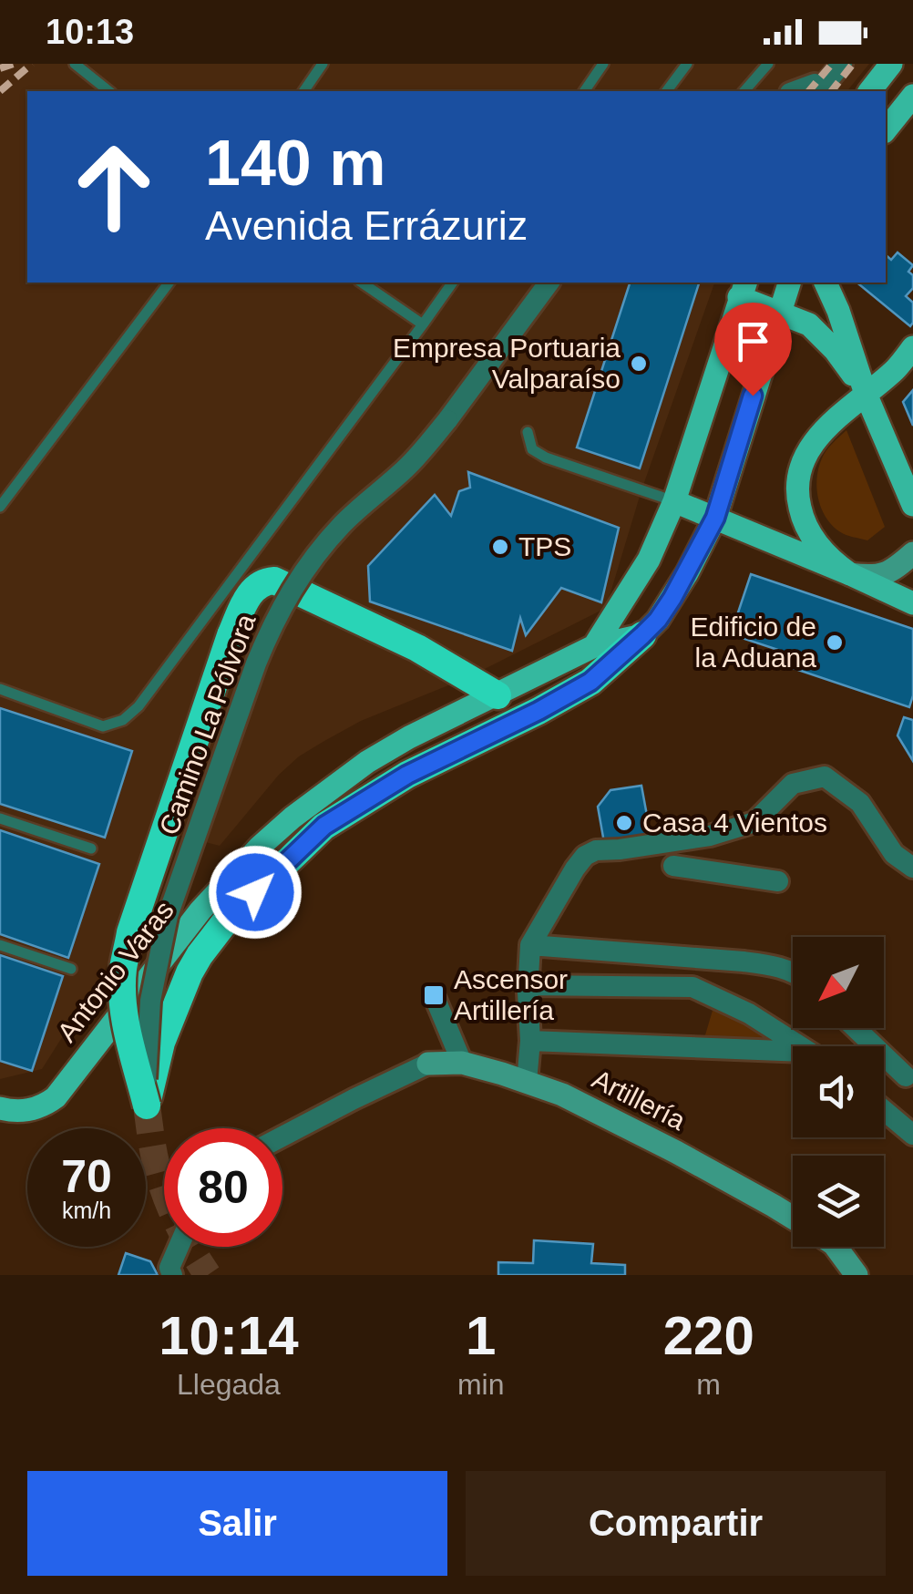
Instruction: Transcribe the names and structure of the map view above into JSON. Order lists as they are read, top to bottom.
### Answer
{
  "streets": {
    "main road": ["Antonio Varas"],
    "street": ["Camino La Pólvora", "Artillería"]
  },
  "places": {
    "other": [
      "Empresa Portuaria Valparaíso",
      "TPS",
      "Edificio de la Aduana",
      "Casa 4 Vientos"
    ],
    "transit": ["Ascensor Artillería"]
  },
  "north": "bottom left",
  "page": {
    "status": "10:13",
    "turn": ["140 m", "Avenida Errázuriz"],
    "speed": "70 km/h",
    "limit": "80",
    "eta": [
      "10:14",
      "Llegada",
      "1",
      "min",
      "220",
      "m"
    ],
    "buttons": ["Salir", "Compartir"]
  }
}
